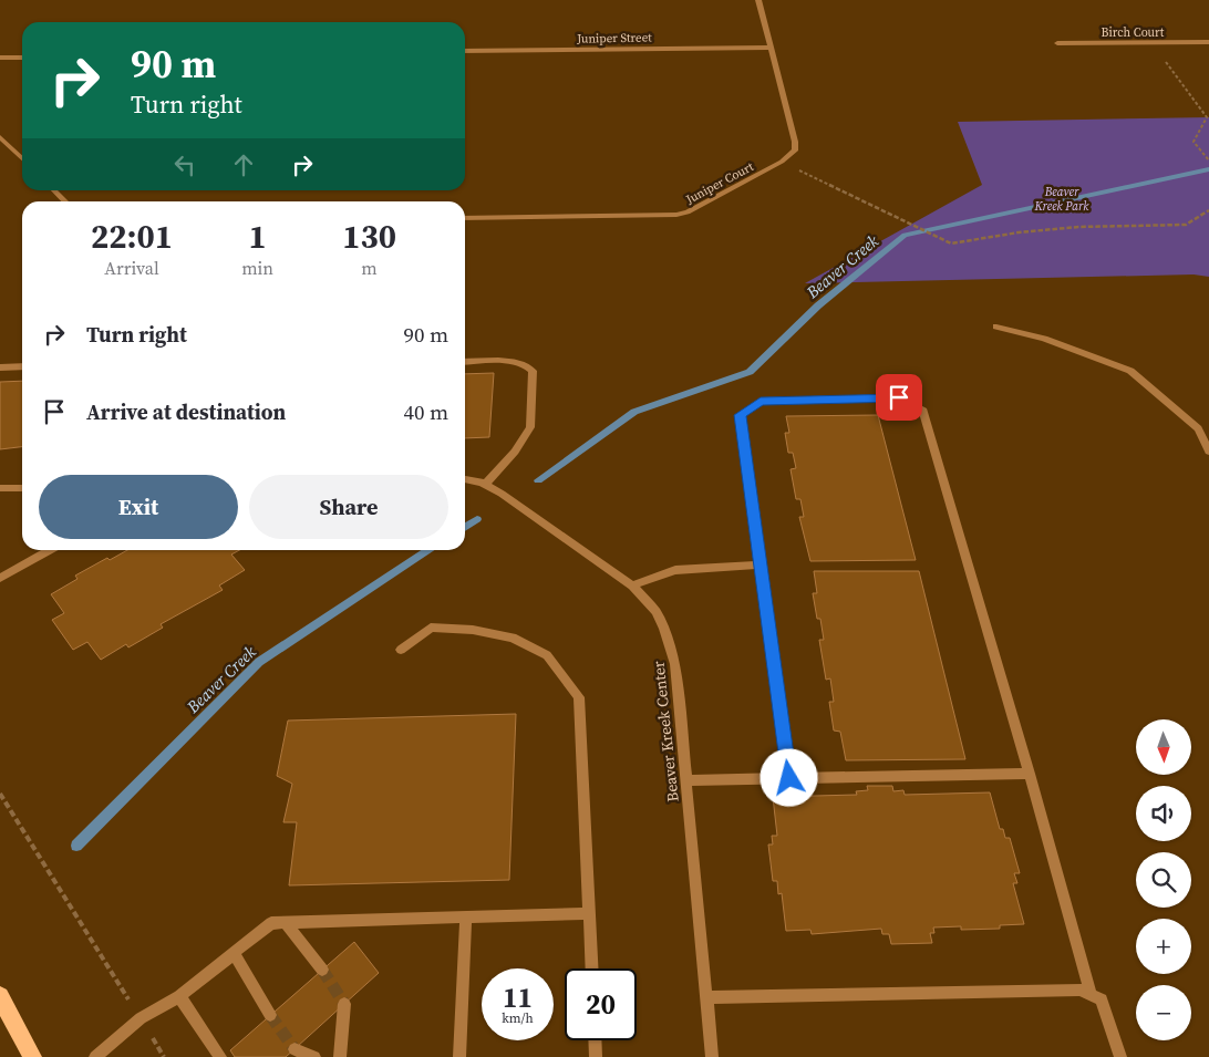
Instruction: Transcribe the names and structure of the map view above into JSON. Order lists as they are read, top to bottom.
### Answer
{
  "streets": {
    "street": [
      "Birch Court",
      "Juniper Street",
      "Juniper Court",
      "Beaver Kreek Center"
    ]
  },
  "water": ["Beaver Creek"],
  "parks": ["Beaver Kreek Park"],
  "north": "bottom",
  "page": {
    "turn": ["90 m", "Turn right"],
    "eta": [
      "22:01",
      "Arrival",
      "1",
      "min",
      "130",
      "m"
    ],
    "list": [
      {
        "name": "Turn right",
        "value": "90 m"
      },
      {
        "name": "Arrive at destination",
        "value": "40 m"
      }
    ],
    "buttons": ["Exit", "Share"],
    "map_buttons": ["+", "−"],
    "speed": "11 km/h",
    "limit": "20"
  }
}
